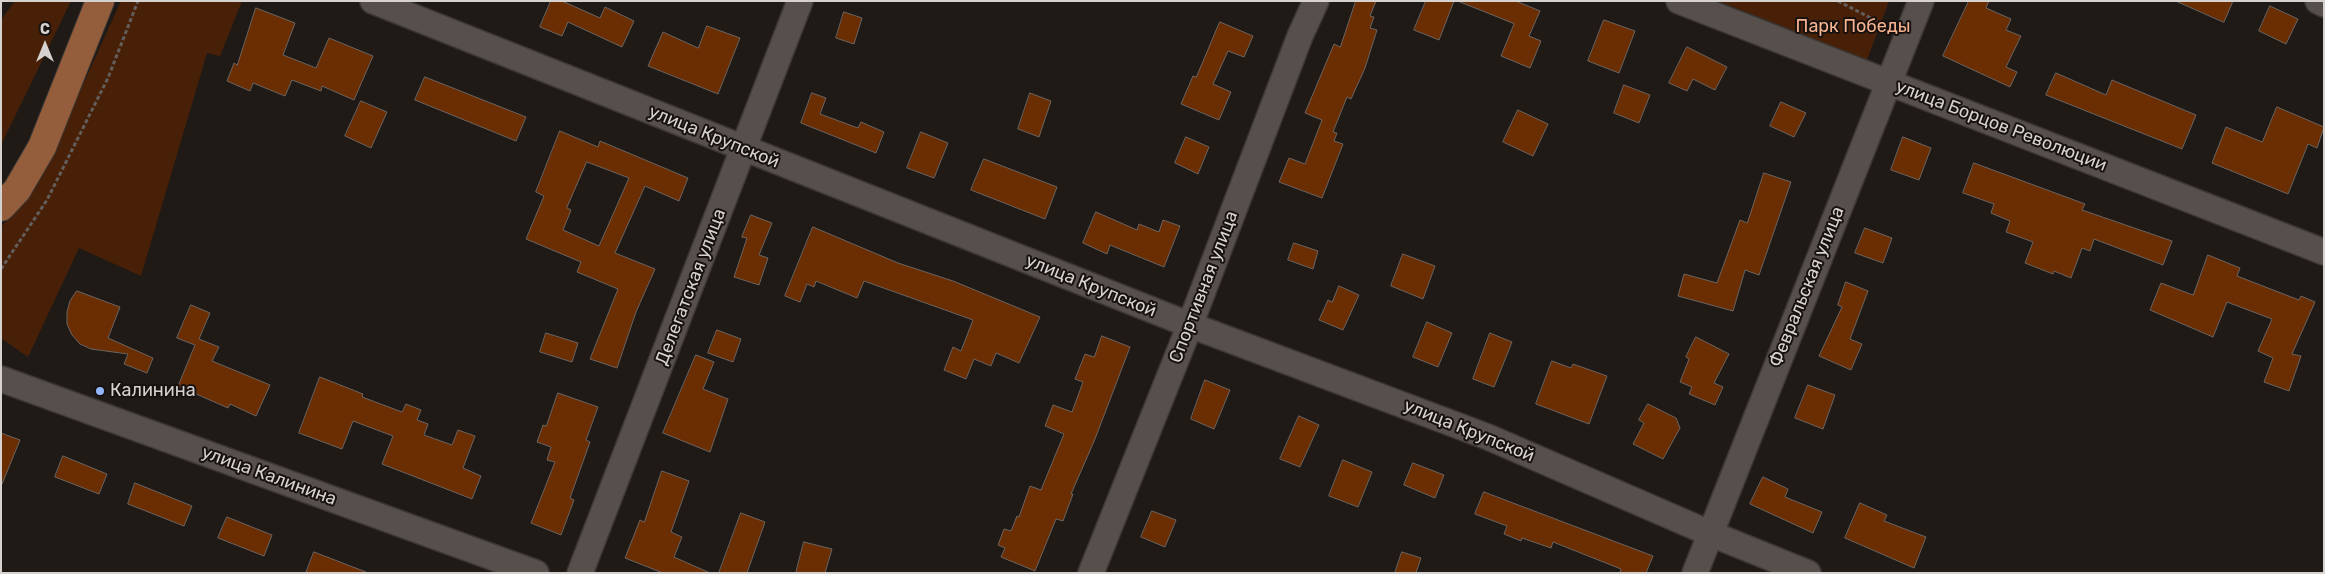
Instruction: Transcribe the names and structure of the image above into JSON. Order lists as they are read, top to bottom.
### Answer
{
  "streets": {
    "street": [
      "улица Борцов Революции",
      "улица Крупской",
      "Делегатская улица",
      "Спортивная улица",
      "Февральская улица",
      "улица Калинина"
    ]
  },
  "crossings": [
    ["улица Борцов Революции", "Февральская улица"],
    ["улица Крупской", "Делегатская улица"],
    ["улица Крупской", "Спортивная улица"],
    ["улица Крупской", "Февральская улица"]
  ],
  "parks": ["Парк Победы"],
  "places": ["Калинина"],
  "north": "top"
}
